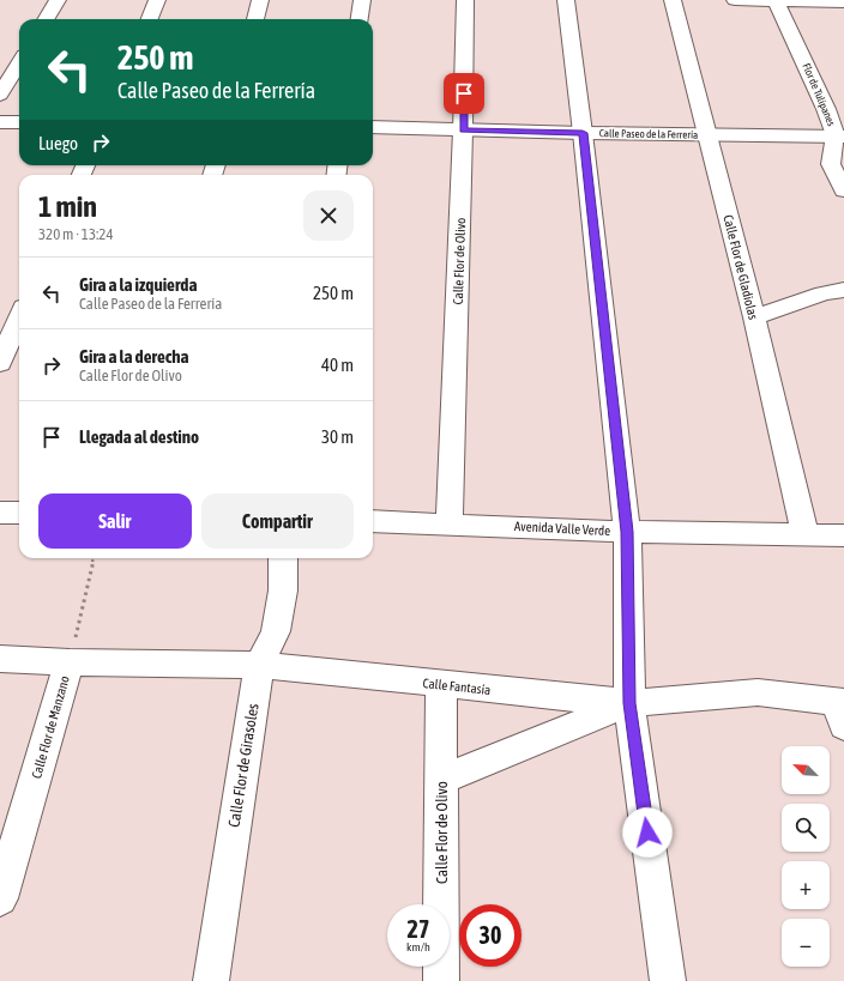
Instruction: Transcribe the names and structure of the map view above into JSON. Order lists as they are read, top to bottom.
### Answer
{
  "streets": {
    "street": [
      "Flor de Tulipanes",
      "Calle Paseo de la Ferrería",
      "Calle Flor de Olivo",
      "Calle Flor de Gladiolas",
      "Avenida Valle Verde",
      "Calle Fantasía",
      "Calle Flor de Manzano",
      "Calle Flor de Girasoles"
    ]
  },
  "crossings": [
    ["Flor de Tulipanes", "Calle Paseo de la Ferrería"],
    ["Calle Paseo de la Ferrería", "Calle Flor de Olivo"],
    ["Calle Paseo de la Ferrería", "Calle Flor de Gladiolas"],
    ["Calle Flor de Olivo", "Avenida Valle Verde"],
    ["Calle Flor de Olivo", "Calle Fantasía"],
    ["Calle Flor de Gladiolas", "Avenida Valle Verde"],
    ["Calle Fantasía", "Calle Flor de Manzano"],
    ["Calle Fantasía", "Calle Flor de Girasoles"]
  ],
  "north": "top left",
  "page": {
    "turn": ["250 m", "Calle Paseo de la Ferrería"],
    "then": "Luego",
    "heading": ["1 min", "320 m · 13:24"],
    "list": [
      {
        "name": "Gira a la izquierda",
        "note": "Calle Paseo de la Ferrería",
        "value": "250 m"
      },
      {
        "name": "Gira a la derecha",
        "note": "Calle Flor de Olivo",
        "value": "40 m"
      },
      {
        "name": "Llegada al destino",
        "value": "30 m"
      }
    ],
    "buttons": ["Salir", "Compartir"],
    "map_buttons": ["+", "−"],
    "speed": "27 km/h",
    "limit": "30"
  }
}
